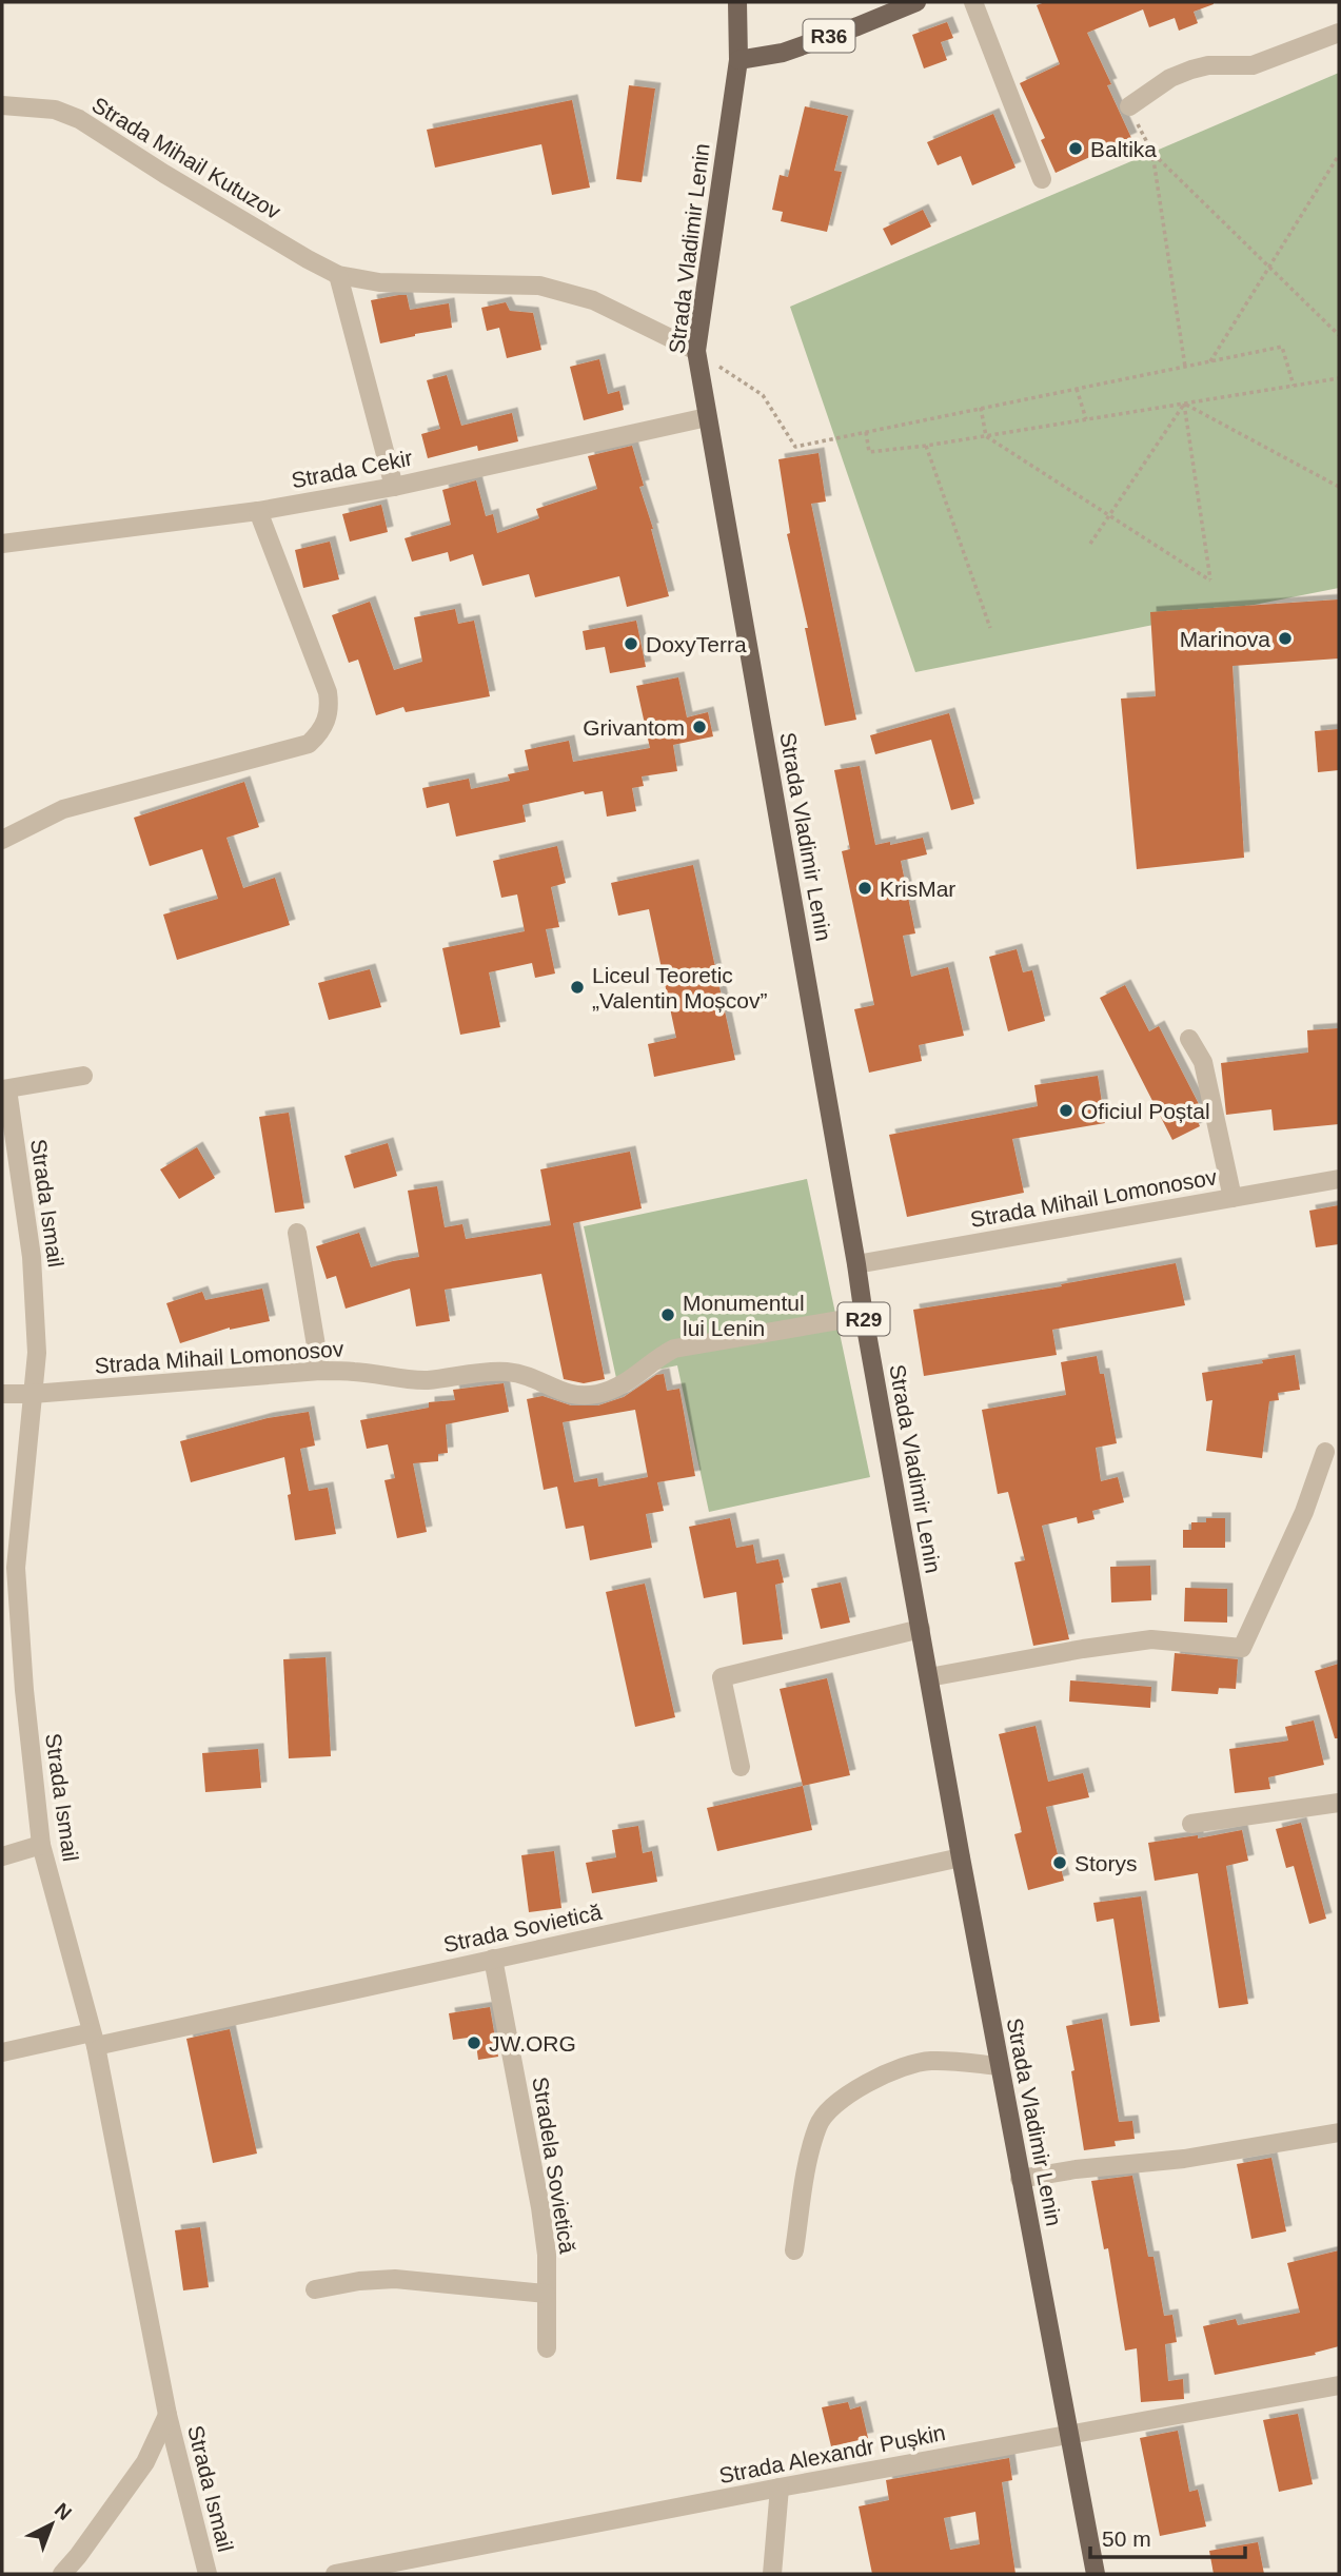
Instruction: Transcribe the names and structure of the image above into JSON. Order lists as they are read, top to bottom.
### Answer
{
  "streets": {
    "main road": ["R36", "Strada Vladimir Lenin", "R29"],
    "street": [
      "Strada Mihail Kutuzov",
      "Strada Cekir",
      "Strada Mihail Lomonosov",
      "Strada Ismail",
      "Strada Sovietică",
      "Stradela Sovietică",
      "Strada Alexandr Pușkin"
    ]
  },
  "crossings": [
    ["R36", "Strada Vladimir Lenin"],
    ["Strada Mihail Kutuzov", "Strada Vladimir Lenin"],
    ["Strada Vladimir Lenin", "Strada Cekir"],
    ["Strada Vladimir Lenin", "Strada Mihail Lomonosov"],
    ["Strada Vladimir Lenin", "Strada Sovietică"],
    ["Strada Vladimir Lenin", "Strada Alexandr Pușkin"],
    ["Strada Mihail Lomonosov", "Strada Ismail"],
    ["Strada Ismail", "Strada Sovietică"],
    ["Strada Sovietică", "Stradela Sovietică"]
  ],
  "places": [
    "Baltika",
    "Marinova",
    "DoxyTerra",
    "Grivantom",
    "KrisMar",
    "Liceul Teoretic „Valentin Moșcov”",
    "Oficiul Poștal",
    "Monumentul lui Lenin",
    "Storys",
    "JW.ORG"
  ],
  "scale_bar": "50 m",
  "north": "top right"
}
